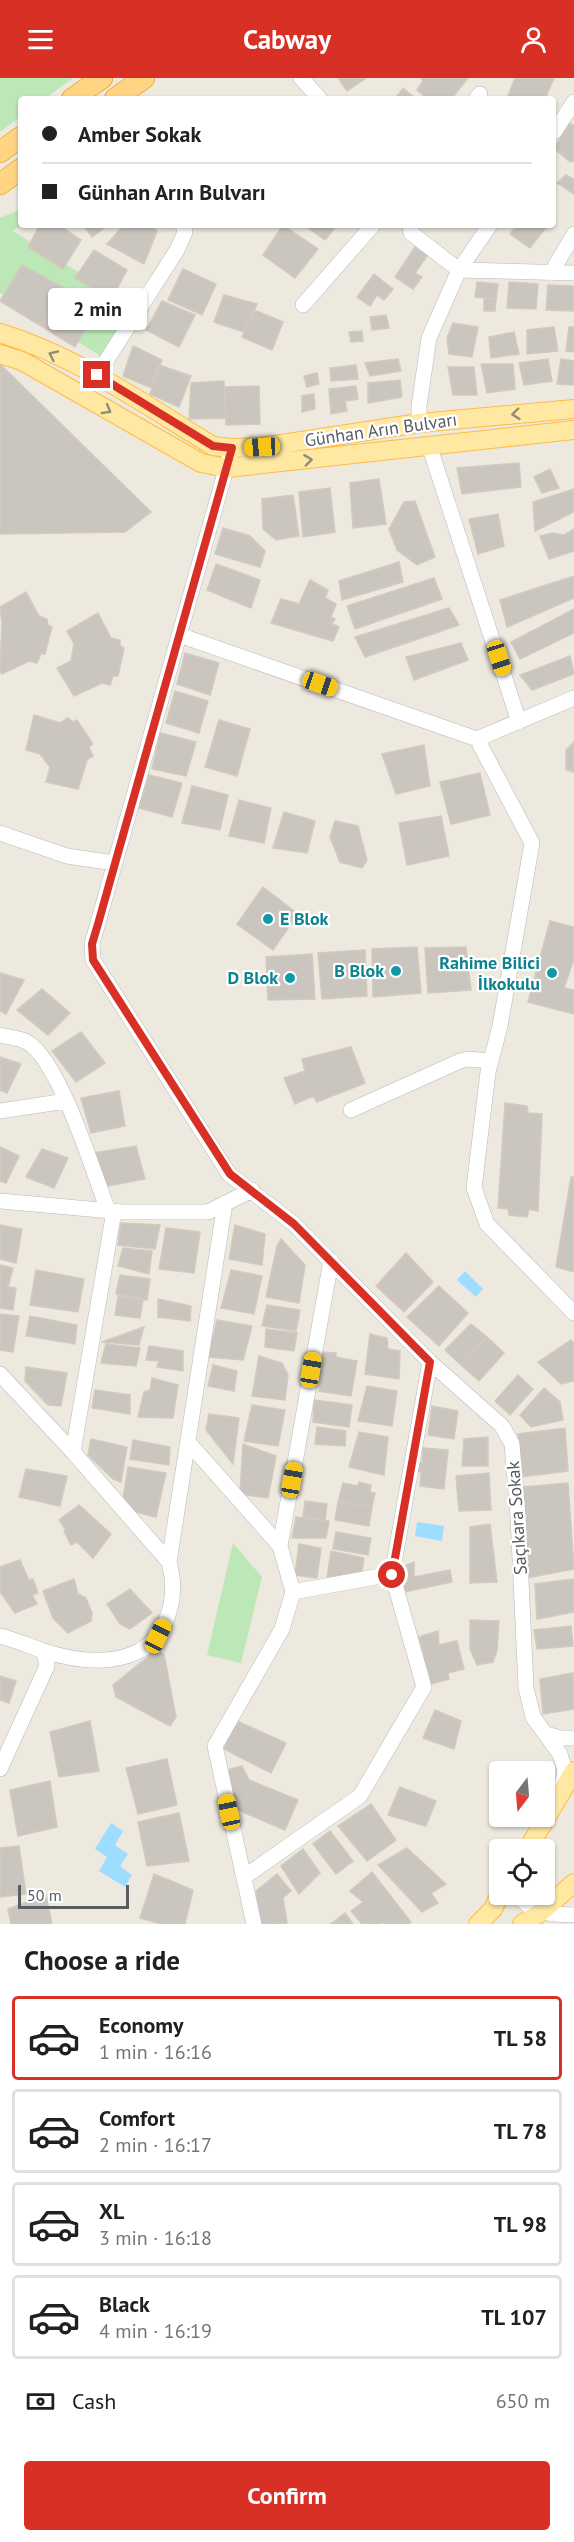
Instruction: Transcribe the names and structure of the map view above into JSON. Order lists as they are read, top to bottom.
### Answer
{
  "streets": {
    "main road": ["Günhan Arın Bulvarı"],
    "street": ["Saçıkara Sokak"]
  },
  "crossings": [
    ["Günhan Arın Bulvarı", "Saçıkara Sokak"]
  ],
  "places": [
    "E Blok",
    "B Blok",
    "Rahime Bilici İlkokulu",
    "D Blok"
  ],
  "scale_bar": "50 m",
  "north": "bottom",
  "page": {
    "header": "Cabway",
    "banner": ["Amber Sokak", "Günhan Arın Bulvarı"],
    "bubble": "2 min",
    "scale": "50 m",
    "heading": "Choose a ride",
    "list": [
      {
        "name": "Economy",
        "note": "1 min · 16:16",
        "value": "TL 58"
      },
      {
        "name": "Comfort",
        "note": "2 min · 16:17",
        "value": "TL 78"
      },
      {
        "name": "XL",
        "note": "3 min · 16:18",
        "value": "TL 98"
      },
      {
        "name": "Black",
        "note": "4 min · 16:19",
        "value": "TL 107"
      }
    ],
    "pay": ["Cash", "650 m"],
    "buttons": "Confirm"
  }
}
